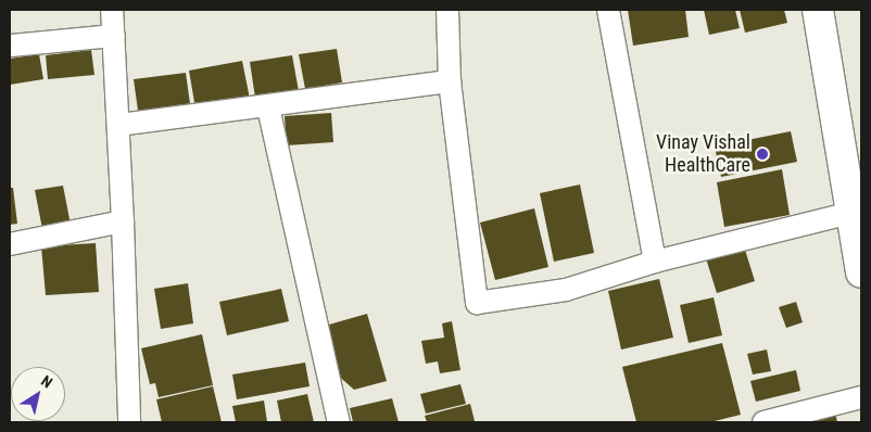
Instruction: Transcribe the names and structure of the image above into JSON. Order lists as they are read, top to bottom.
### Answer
{
  "places": ["Vinay Vishal HealthCare"],
  "north": "top right"
}
